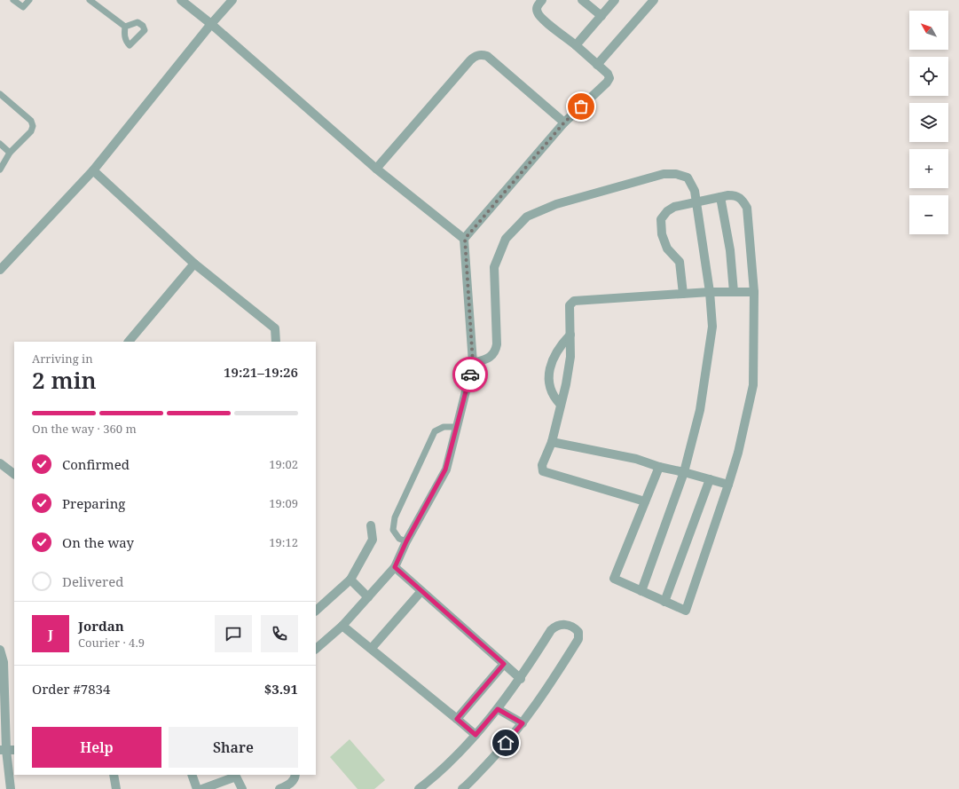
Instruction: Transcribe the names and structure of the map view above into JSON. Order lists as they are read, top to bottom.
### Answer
{
  "north": "top left",
  "page": {
    "map_buttons": ["+", "−"],
    "heading": ["2 min", "Arriving in", "19:21–19:26"],
    "panel": [
      "Jordan",
      "Courier · 4.9",
      "Order #7834",
      "$3.91"
    ],
    "bar": "On the way · 360 m",
    "list": [
      ["Confirmed", "19:02"],
      ["Preparing", "19:09"],
      ["On the way", "19:12"],
      "Delivered"
    ],
    "round": "J",
    "buttons": ["Help", "Share"]
  }
}
